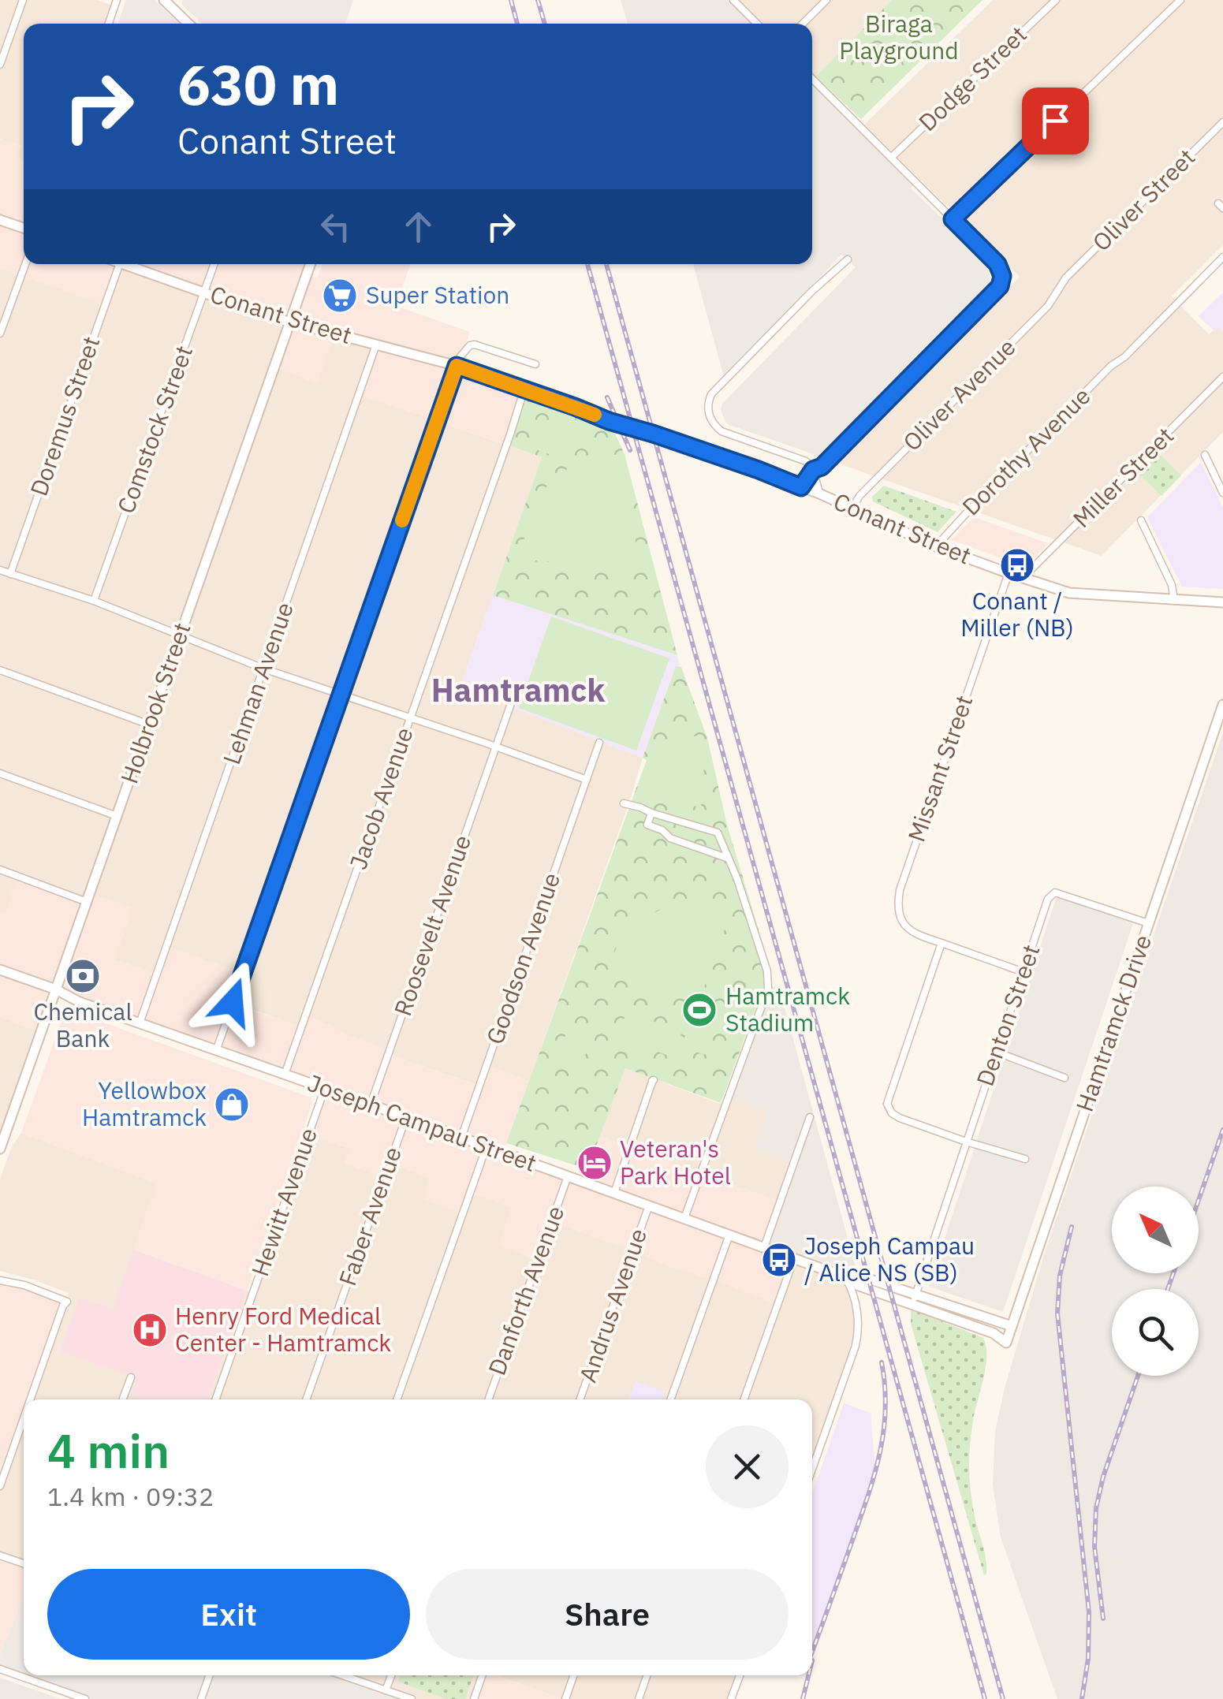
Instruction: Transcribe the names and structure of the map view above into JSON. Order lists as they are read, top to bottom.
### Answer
{
  "streets": {
    "street": [
      "Dodge Street",
      "Oliver Street",
      "Conant Street",
      "Oliver Avenue",
      "Doremus Street",
      "Comstock Street",
      "Dorothy Avenue",
      "Miller Street",
      "Lehman Avenue",
      "Holbrook Street",
      "Missant Street",
      "Jacob Avenue",
      "Roosevelt Avenue",
      "Goodson Avenue",
      "Denton Street",
      "Hamtramck Drive",
      "Joseph Campau Street",
      "Hewitt Avenue",
      "Faber Avenue",
      "Danforth Avenue",
      "Andrus Avenue"
    ]
  },
  "crossings": [
    ["Oliver Street", "Oliver Avenue"],
    ["Conant Street", "Oliver Avenue"],
    ["Conant Street", "Comstock Street"],
    ["Conant Street", "Dorothy Avenue"],
    ["Conant Street", "Miller Street"],
    ["Conant Street", "Lehman Avenue"],
    ["Conant Street", "Holbrook Street"],
    ["Conant Street", "Missant Street"],
    ["Conant Street", "Jacob Avenue"],
    ["Lehman Avenue", "Joseph Campau Street"],
    ["Holbrook Street", "Joseph Campau Street"],
    ["Missant Street", "Denton Street"],
    ["Jacob Avenue", "Joseph Campau Street"],
    ["Roosevelt Avenue", "Joseph Campau Street"],
    ["Goodson Avenue", "Joseph Campau Street"],
    ["Denton Street", "Hamtramck Drive"],
    ["Denton Street", "Joseph Campau Street"],
    ["Hamtramck Drive", "Joseph Campau Street"],
    ["Joseph Campau Street", "Hewitt Avenue"],
    ["Joseph Campau Street", "Faber Avenue"],
    ["Joseph Campau Street", "Danforth Avenue"],
    ["Joseph Campau Street", "Andrus Avenue"]
  ],
  "districts": ["Hamtramck"],
  "parks": ["Biraga Playground"],
  "places": {
    "supermarket": ["Super Station"],
    "bus stop": ["Conant / Miller (NB)", "Joseph Campau / Alice NS (SB)"],
    "bank": ["Chemical Bank"],
    "sports": ["Hamtramck Stadium"],
    "shop": ["Yellowbox Hamtramck"],
    "hotel": ["Veteran's Park Hotel"],
    "hospital": ["Henry Ford Medical Center - Hamtramck"]
  },
  "north": "top left",
  "page": {
    "turn": ["630 m", "Conant Street"],
    "heading": ["4 min", "1.4 km · 09:32"],
    "buttons": ["Exit", "Share"]
  }
}
